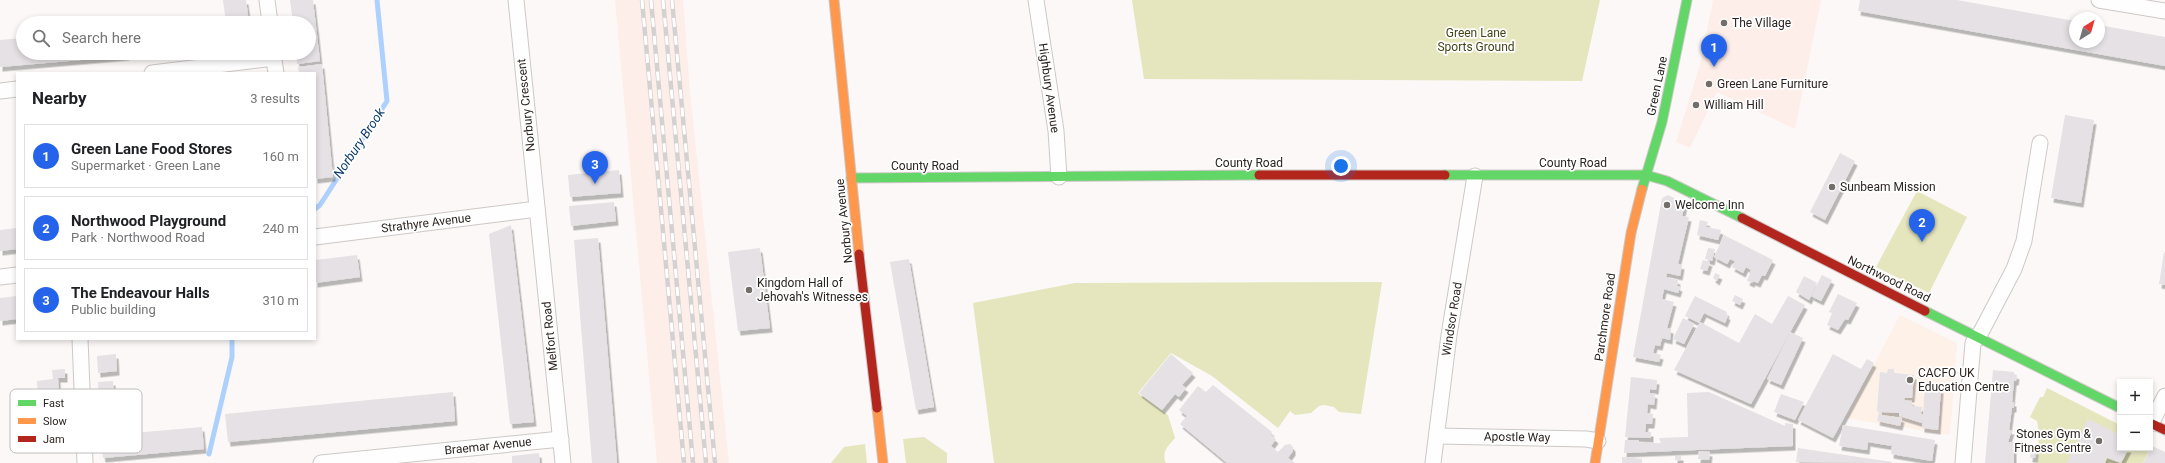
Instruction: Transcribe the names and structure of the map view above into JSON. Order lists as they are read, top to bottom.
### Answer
{
  "streets": {
    "street": [
      "Green Lane",
      "Highbury Avenue",
      "Norbury Crescent",
      "County Road",
      "Norbury Avenue",
      "Strathyre Avenue",
      "Northwood Road",
      "Parchmore Road",
      "Windsor Road",
      "Melfort Road",
      "Apostle Way",
      "Braemar Avenue"
    ]
  },
  "crossings": [
    ["Green Lane", "County Road"],
    ["Green Lane", "Northwood Road"],
    ["Green Lane", "Parchmore Road"],
    ["Highbury Avenue", "County Road"],
    ["Norbury Crescent", "Strathyre Avenue"],
    ["Norbury Crescent", "Melfort Road"],
    ["County Road", "Norbury Avenue"],
    ["County Road", "Northwood Road"],
    ["County Road", "Parchmore Road"],
    ["County Road", "Windsor Road"],
    ["Strathyre Avenue", "Melfort Road"],
    ["Northwood Road", "Parchmore Road"],
    ["Parchmore Road", "Apostle Way"],
    ["Windsor Road", "Apostle Way"],
    ["Melfort Road", "Braemar Avenue"]
  ],
  "water": ["Norbury Brook"],
  "parks": ["Green Lane Sports Ground"],
  "places": [
    "The Village",
    "Green Lane Furniture",
    "William Hill",
    "Sunbeam Mission",
    "Welcome Inn",
    "Kingdom Hall of Jehovah's Witnesses",
    "CACFO UK Education Centre",
    "Stones Gym & Fitness Centre"
  ],
  "legend": ["Fast", "Slow", "Jam"],
  "north": "top right",
  "page": {
    "search": "Search here",
    "pins": ["1", "3", "2"],
    "heading": ["Nearby", "3 results"],
    "list": [
      {
        "mark": "1",
        "name": "Green Lane Food Stores",
        "note": "Supermarket · Green Lane",
        "value": "160 m"
      },
      {
        "mark": "2",
        "name": "Northwood Playground",
        "note": "Park · Northwood Road",
        "value": "240 m"
      },
      {
        "mark": "3",
        "name": "The Endeavour Halls",
        "note": "Public building",
        "value": "310 m"
      }
    ],
    "map_buttons": ["+", "−"]
  }
}
